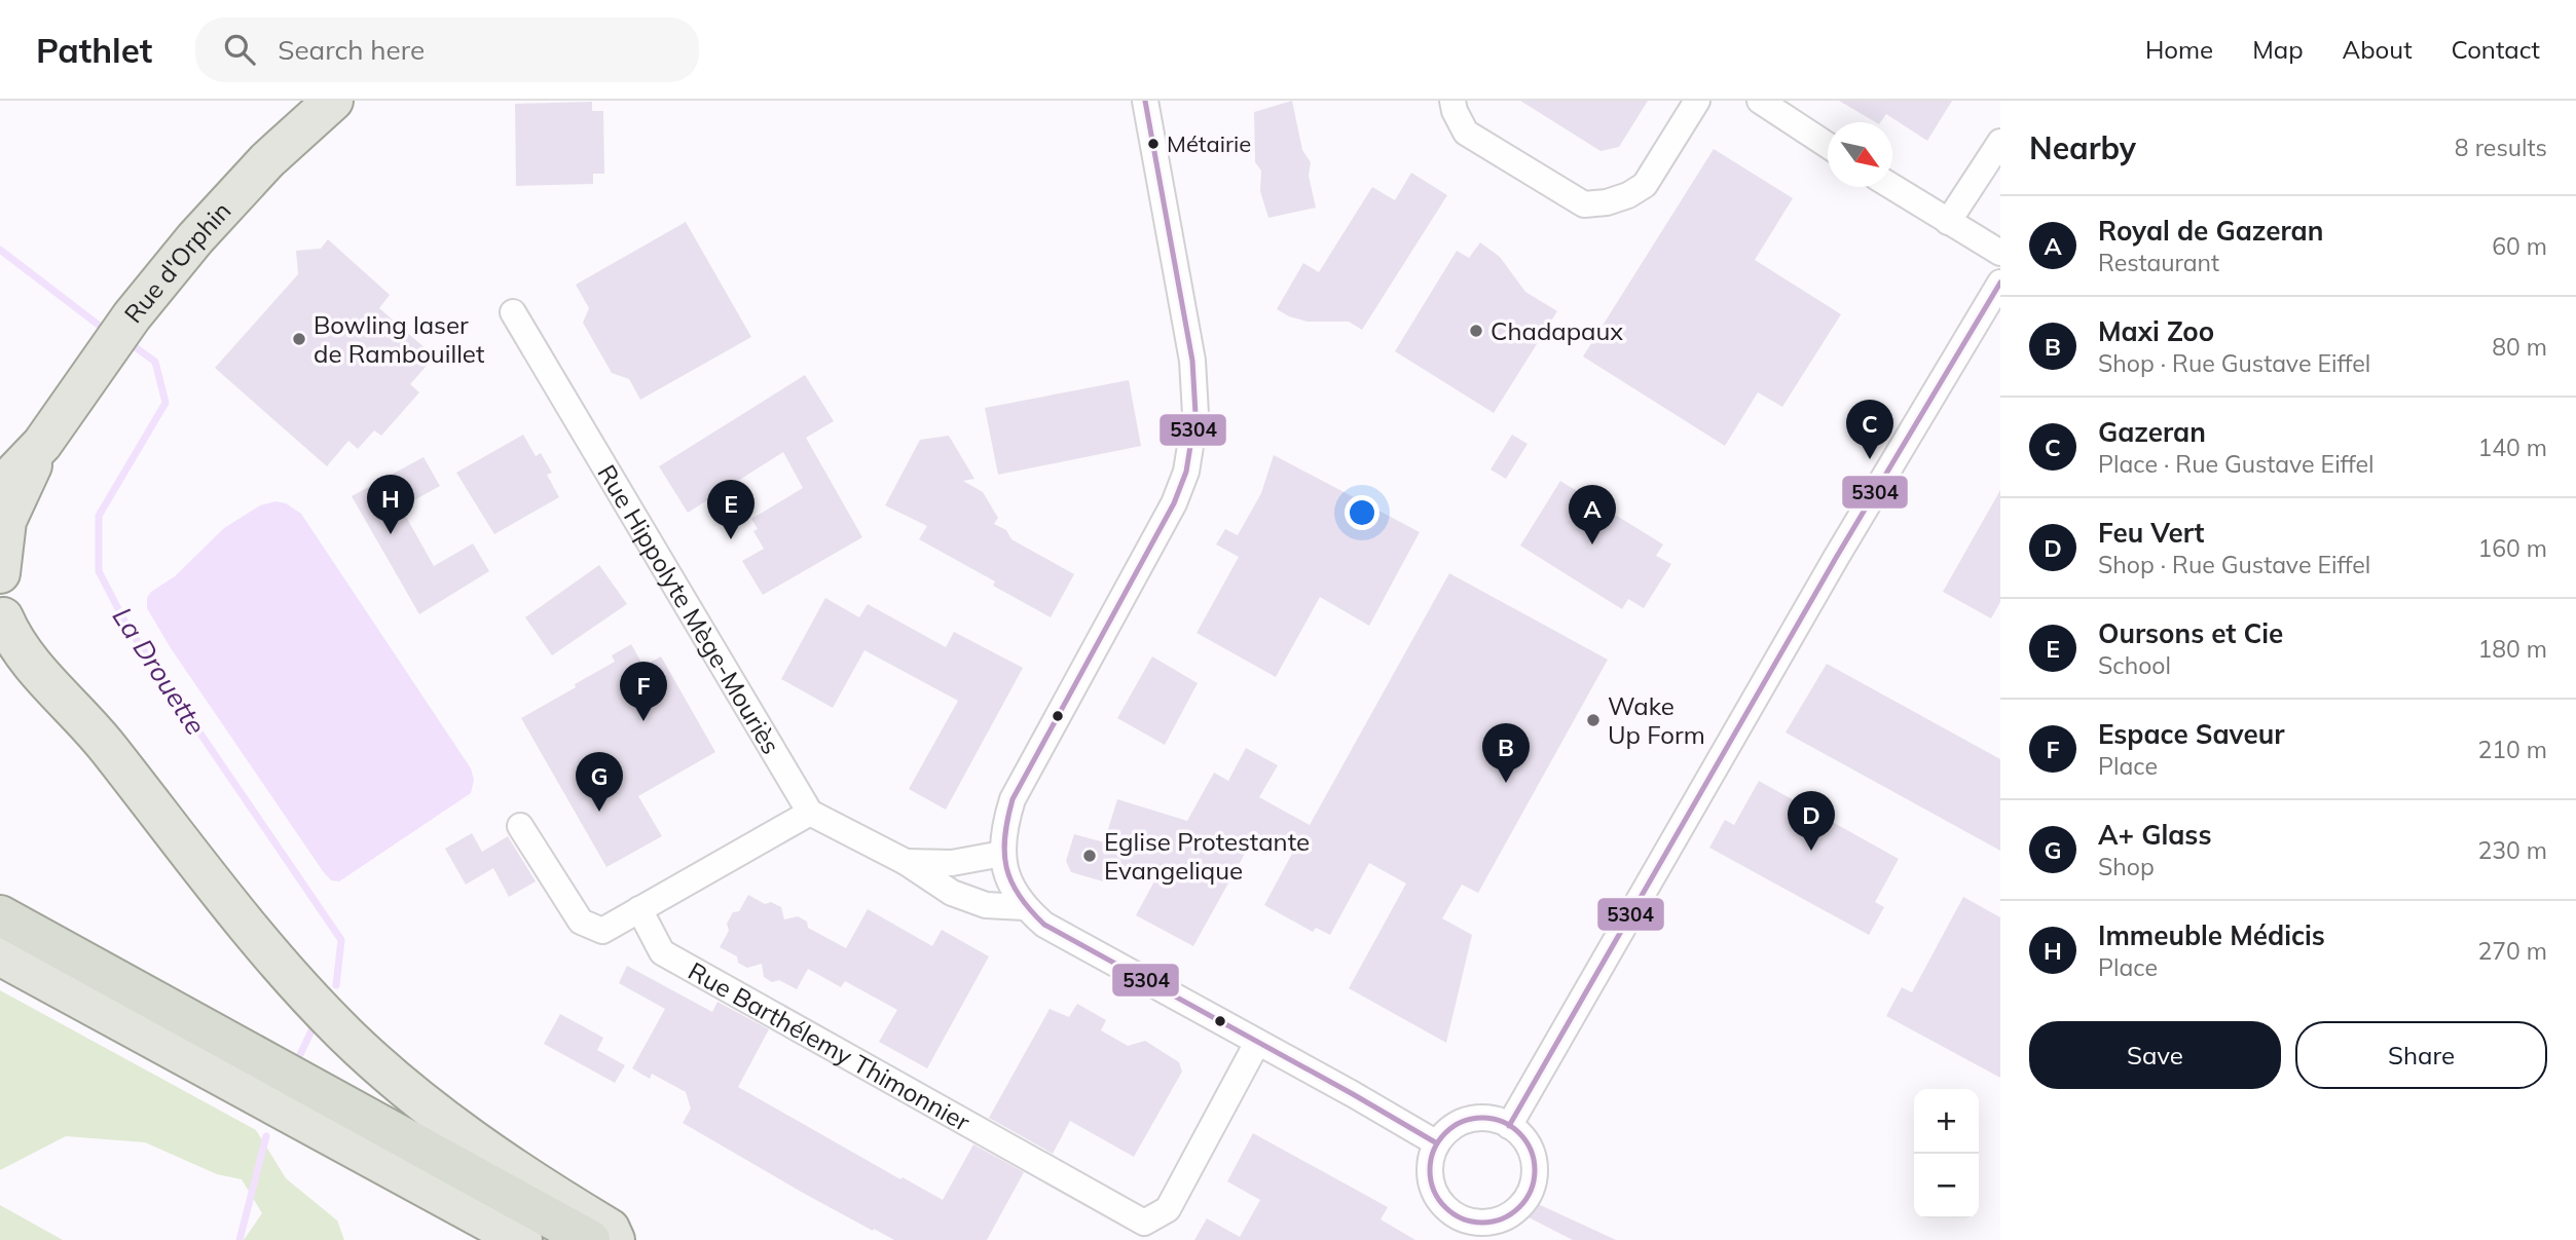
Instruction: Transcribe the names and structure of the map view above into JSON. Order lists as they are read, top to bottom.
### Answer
{
  "streets": {
    "main road": ["Rue d'Orphin"],
    "street": ["Rue Hippolyte Mège-Mouriès", "Rue Barthélemy Thimonnier"]
  },
  "water": ["La Drouette"],
  "places": [
    "Métairie",
    "Chadapaux",
    "Bowling laser de Rambouillet",
    "Wake Up Form",
    "Eglise Protestante Evangelique"
  ],
  "lines": ["transit line 5304"],
  "north": "bottom right",
  "page": {
    "header": "Pathlet",
    "search": "Search here",
    "nav": [
      "Home",
      "Map",
      "About",
      "Contact"
    ],
    "heading": ["Nearby", "8 results"],
    "list": [
      {
        "mark": "A",
        "name": "Royal de Gazeran",
        "note": "Restaurant",
        "value": "60 m"
      },
      {
        "mark": "B",
        "name": "Maxi Zoo",
        "note": "Shop · Rue Gustave Eiffel",
        "value": "80 m"
      },
      {
        "mark": "C",
        "name": "Gazeran",
        "note": "Place · Rue Gustave Eiffel",
        "value": "140 m"
      },
      {
        "mark": "D",
        "name": "Feu Vert",
        "note": "Shop · Rue Gustave Eiffel",
        "value": "160 m"
      },
      {
        "mark": "E",
        "name": "Oursons et Cie",
        "note": "School",
        "value": "180 m"
      },
      {
        "mark": "F",
        "name": "Espace Saveur",
        "note": "Place",
        "value": "210 m"
      },
      {
        "mark": "G",
        "name": "A+ Glass",
        "note": "Shop",
        "value": "230 m"
      },
      {
        "mark": "H",
        "name": "Immeuble Médicis",
        "note": "Place",
        "value": "270 m"
      }
    ],
    "pins": [
      "C",
      "H",
      "E",
      "A",
      "F",
      "B",
      "G",
      "D"
    ],
    "buttons": ["Save", "Share"],
    "map_buttons": ["+", "−"]
  }
}
